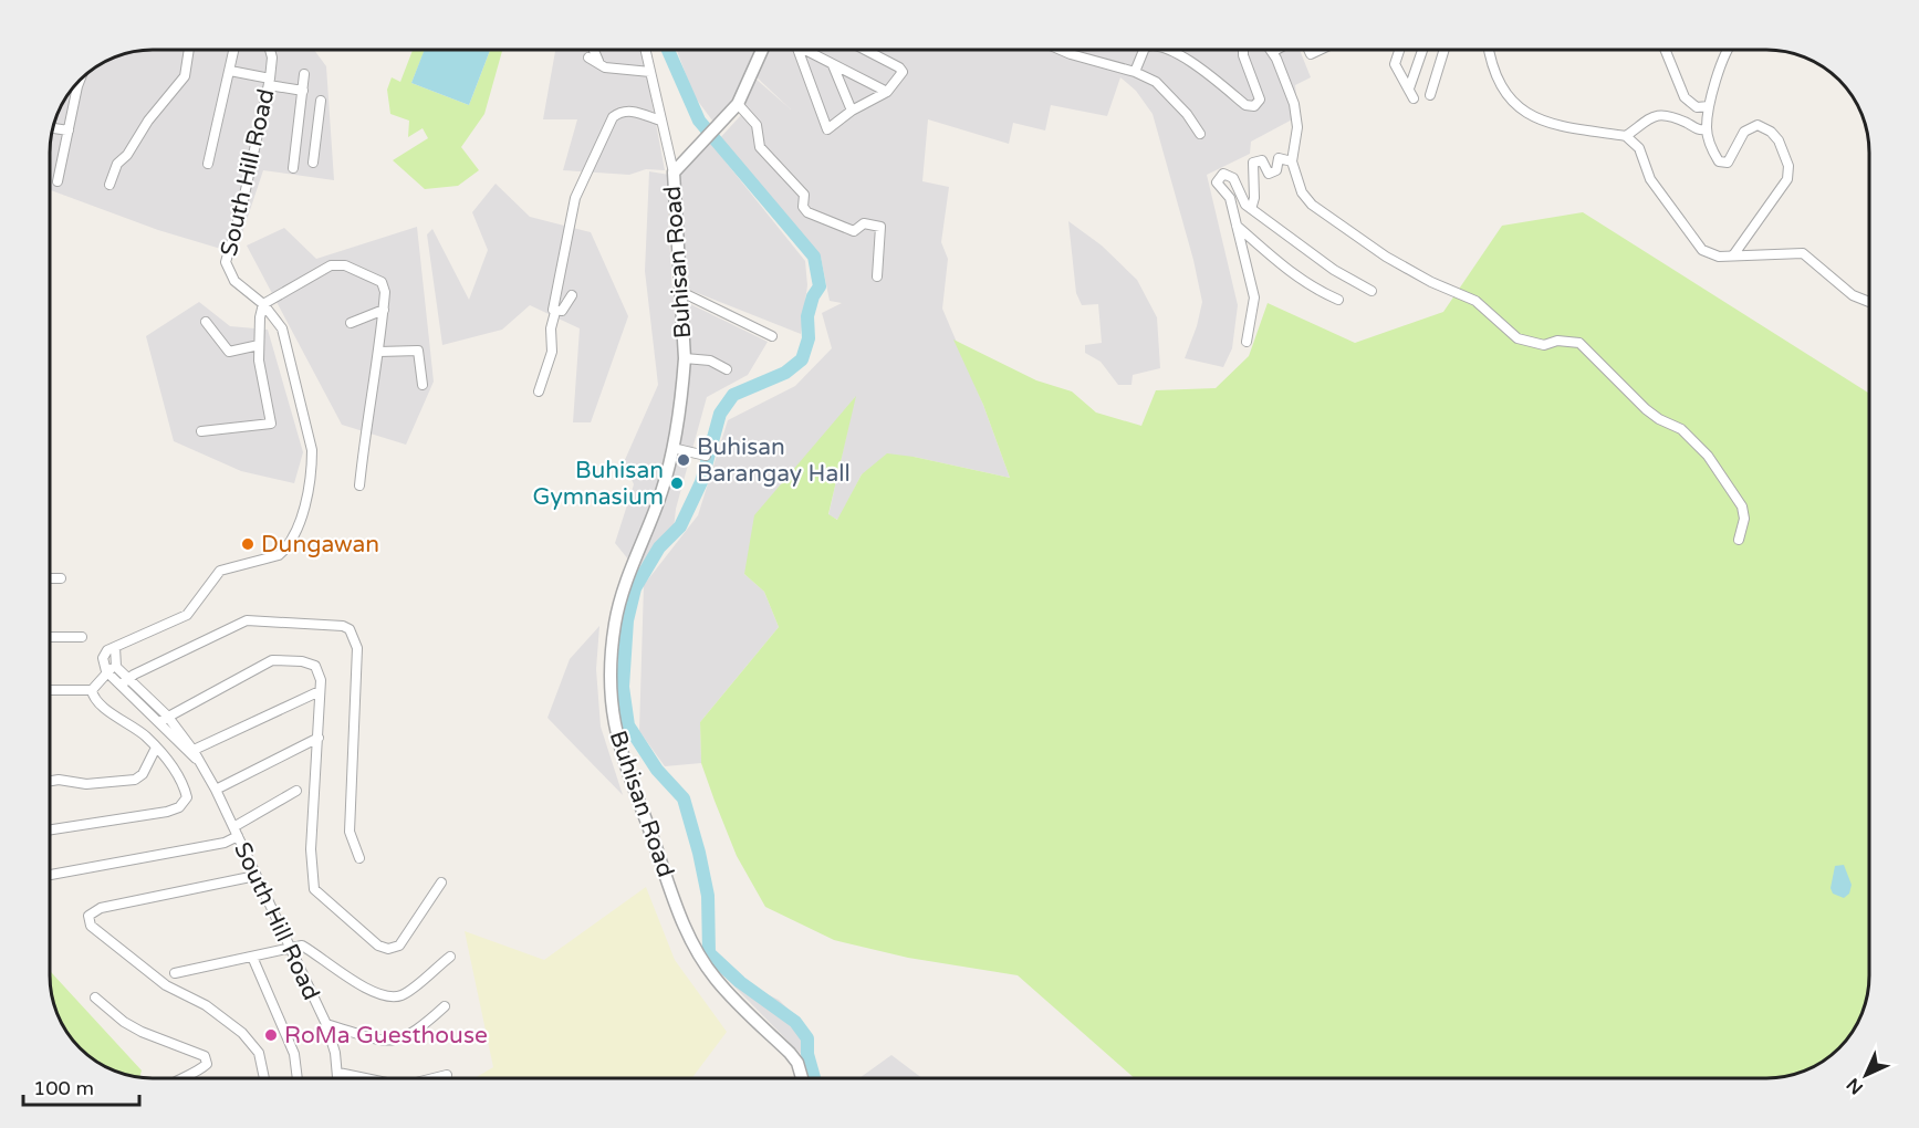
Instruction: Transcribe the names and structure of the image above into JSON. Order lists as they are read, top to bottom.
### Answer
{
  "streets": {
    "street": ["South Hill Road", "Buhisan Road"]
  },
  "places": [
    "Buhisan Barangay Hall",
    "Buhisan Gymnasium",
    "Dungawan",
    "RoMa Guesthouse"
  ],
  "scale_bar": "100 m",
  "north": "bottom left"
}
